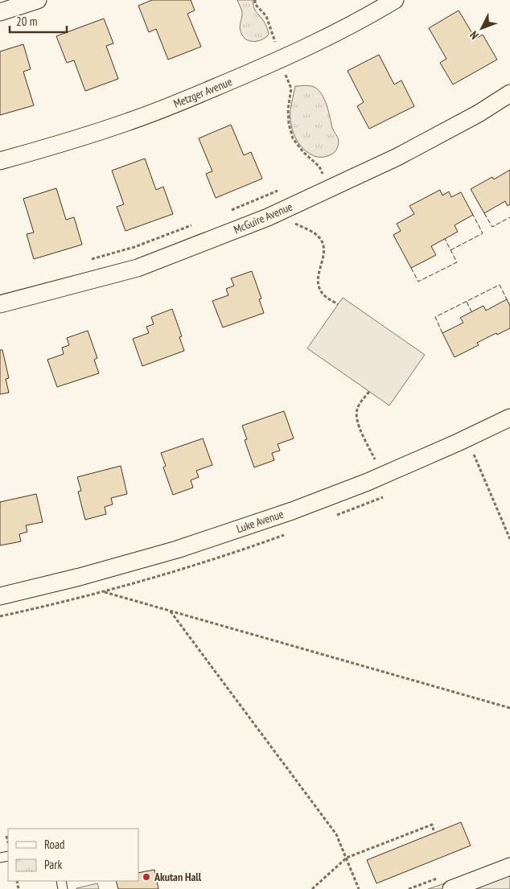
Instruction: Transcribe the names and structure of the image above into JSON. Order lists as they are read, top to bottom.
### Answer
{
  "streets": {
    "street": ["Metzger Avenue", "McGuire Avenue", "Luke Avenue"]
  },
  "places": ["Akutan Hall"],
  "legend": ["Road", "Park"],
  "scale_bar": "20 m",
  "north": "bottom left"
}
